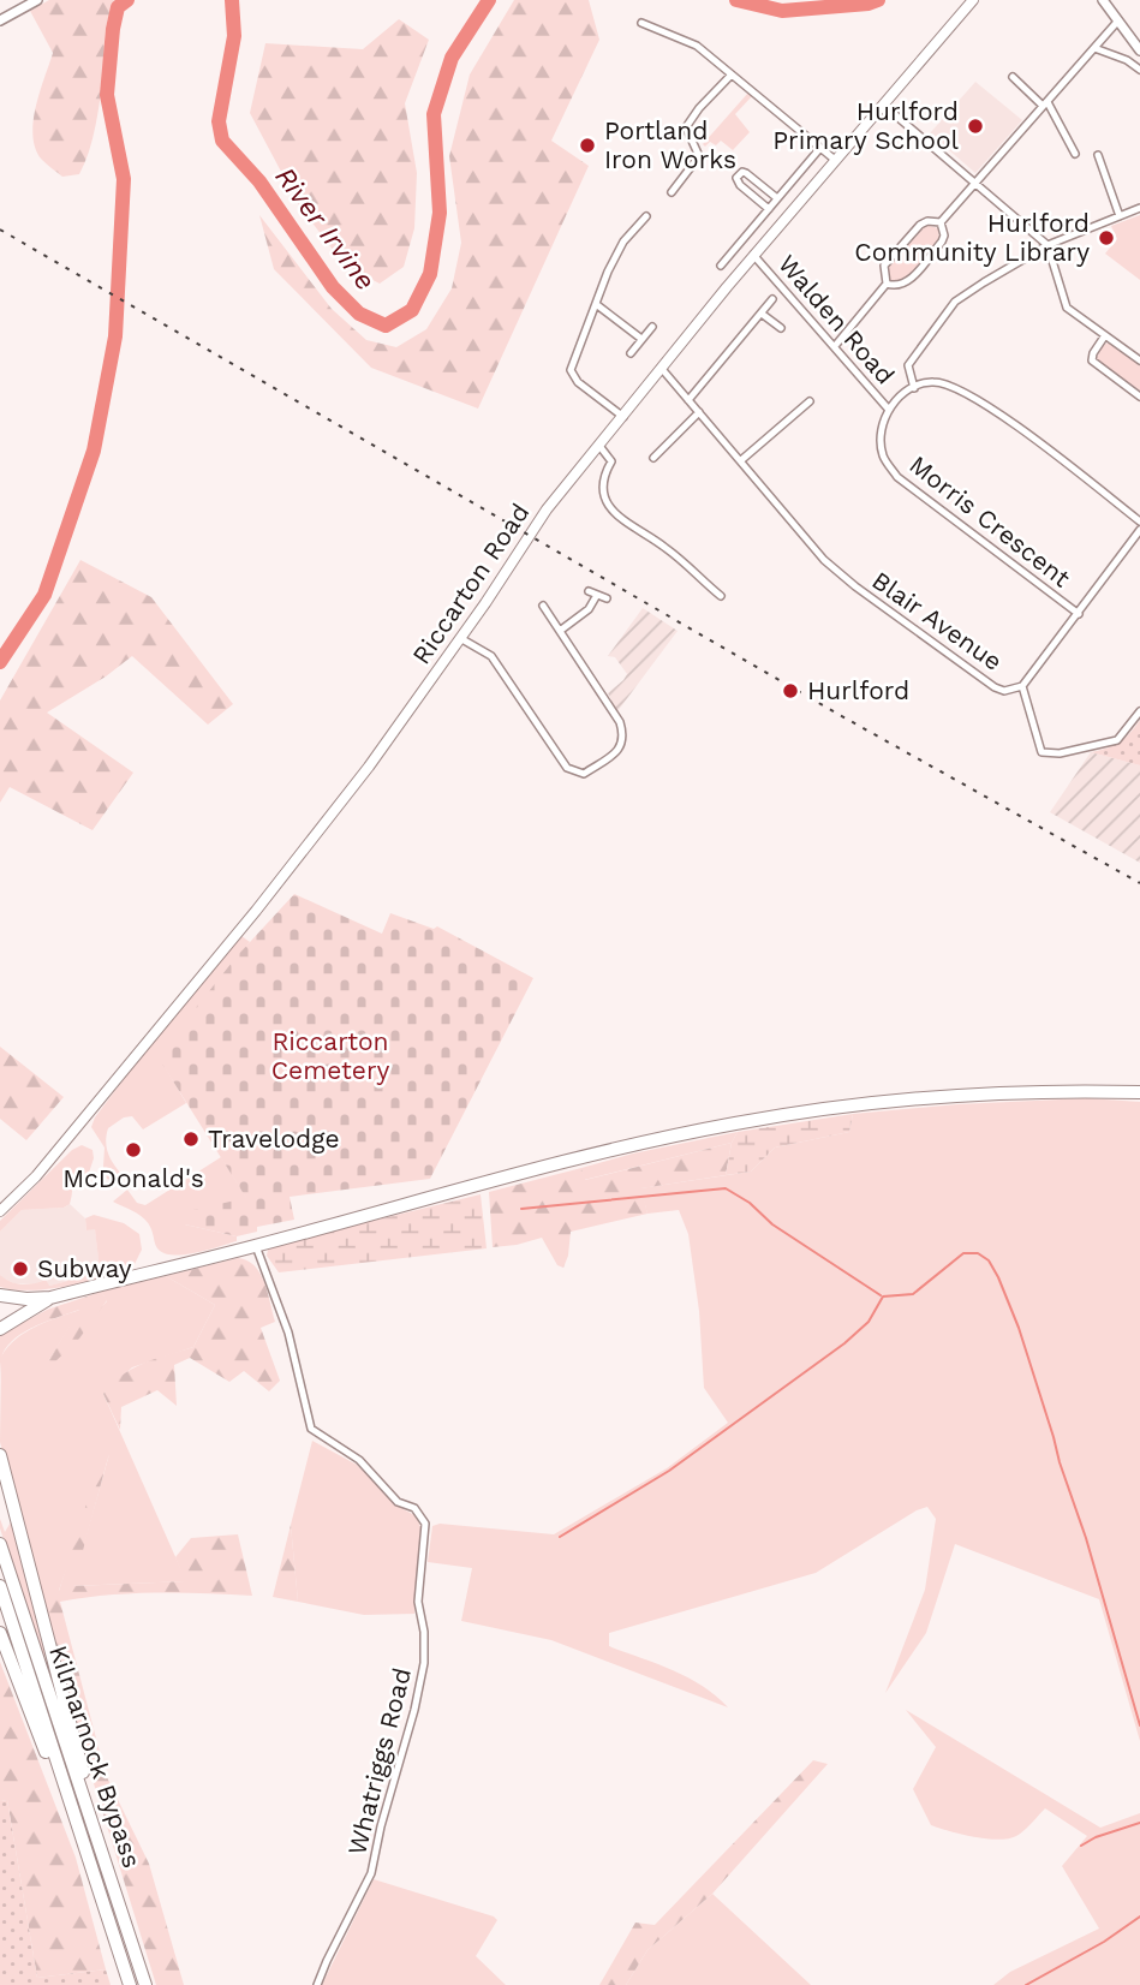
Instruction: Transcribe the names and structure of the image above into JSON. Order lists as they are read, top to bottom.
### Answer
{
  "streets": {
    "highway": ["Kilmarnock Bypass"],
    "main road": ["Riccarton Road"],
    "street": [
      "Walden Road",
      "Morris Crescent",
      "Blair Avenue",
      "Whatriggs Road"
    ]
  },
  "crossings": [
    ["Walden Road", "Morris Crescent"],
    ["Walden Road", "Riccarton Road"],
    ["Morris Crescent", "Blair Avenue"],
    ["Riccarton Road", "Blair Avenue"]
  ],
  "water": ["River Irvine"],
  "parks": ["Riccarton Cemetery"],
  "places": [
    "Hurlford Primary School",
    "Portland Iron Works",
    "Hurlford Community Library",
    "Hurlford",
    "Travelodge",
    "McDonald's",
    "Subway"
  ]
}
